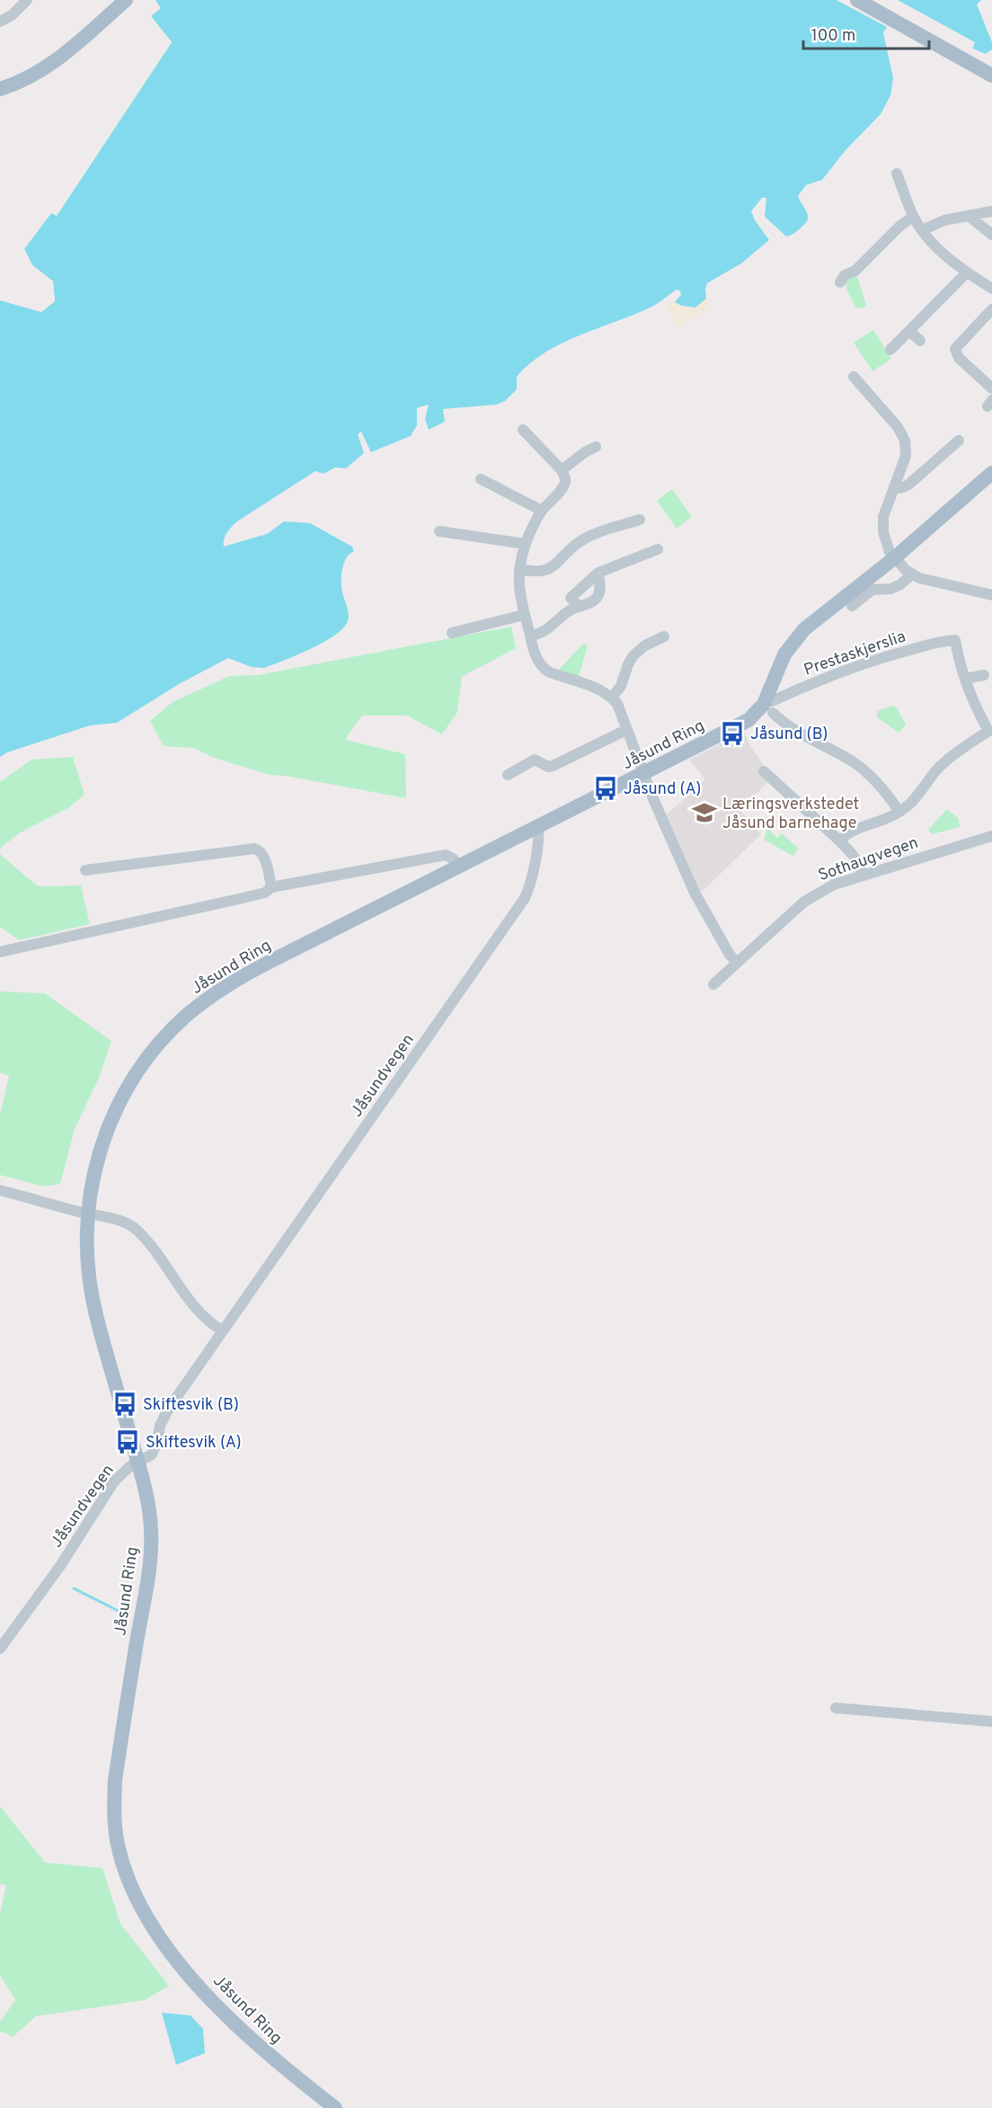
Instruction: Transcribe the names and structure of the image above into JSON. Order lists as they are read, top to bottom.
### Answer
{
  "streets": {
    "main road": ["Jåsund Ring"],
    "street": ["Prestaskjerslia", "Sothaugvegen", "Jåsundvegen"]
  },
  "crossings": [
    ["Prestaskjerslia", "Jåsund Ring"],
    ["Jåsund Ring", "Jåsundvegen"]
  ],
  "places": {
    "bus stop": [
      "Jåsund (B)",
      "Jåsund (A)",
      "Skiftesvik (B)",
      "Skiftesvik (A)"
    ],
    "school or university": ["Læringsverkstedet Jåsund barnehage"]
  },
  "scale_bar": "100 m"
}
